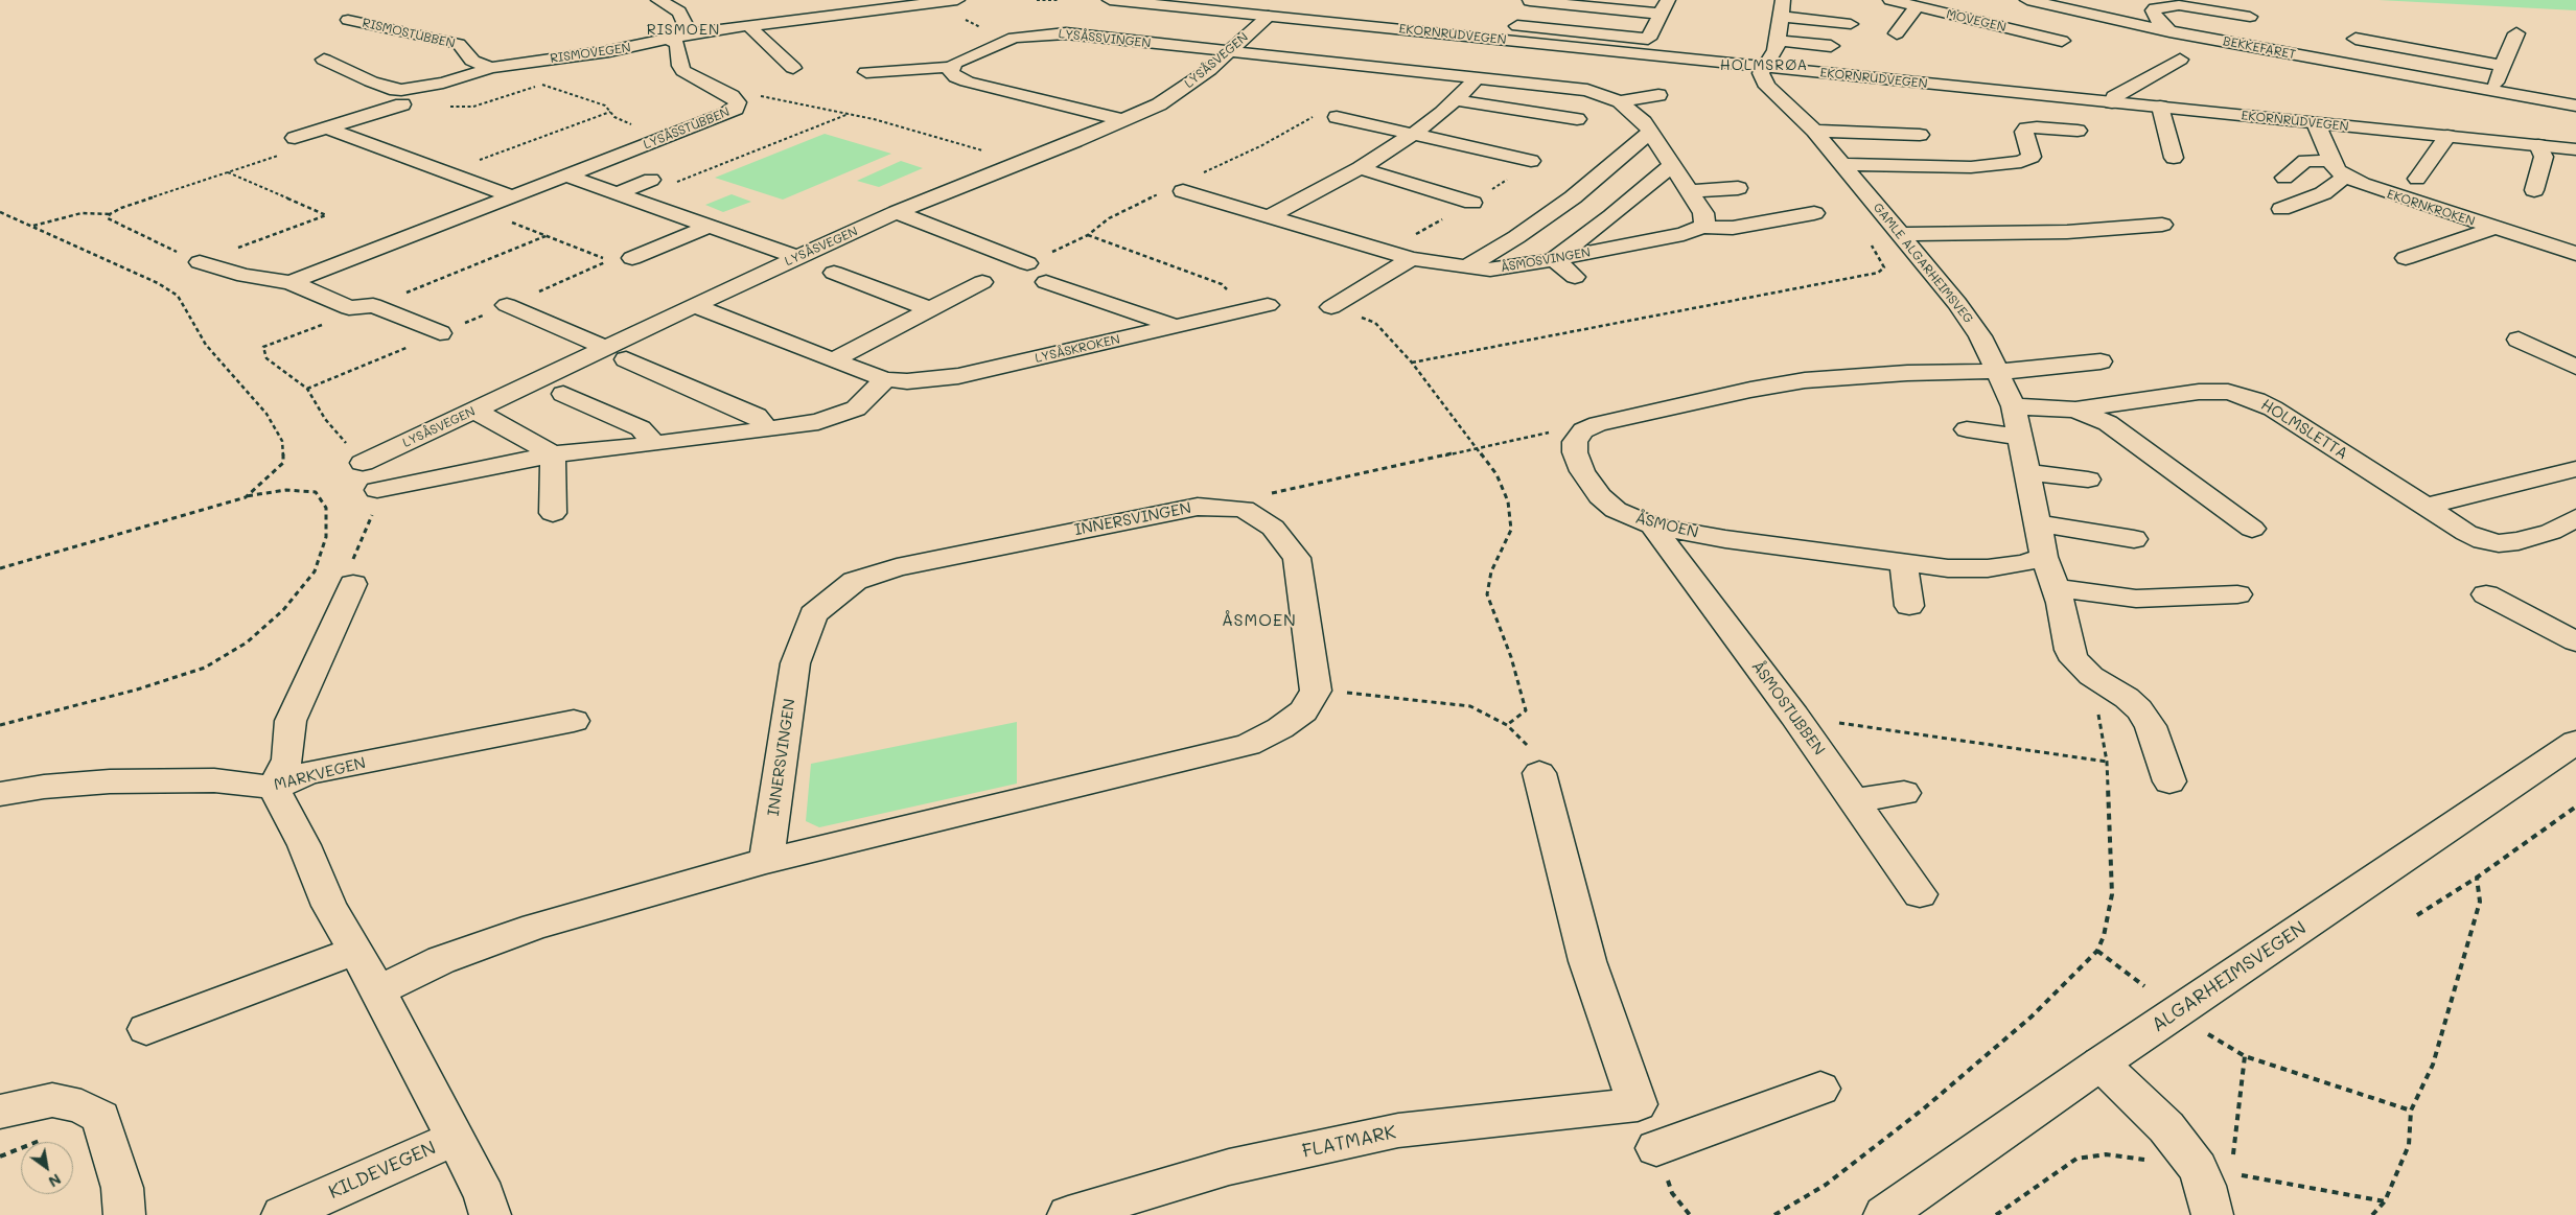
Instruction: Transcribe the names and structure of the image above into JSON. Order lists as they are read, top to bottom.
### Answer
{
  "streets": {
    "street": [
      "MOVEGEN",
      "RISMOSTUBBEN",
      "EKORNRUDVEGEN",
      "LYSÅSSVINGEN",
      "BEKKEFARET",
      "RISMOVEGEN",
      "LYSÅSVEGEN",
      "LYSÅSSTUBBEN",
      "EKORNKROKEN",
      "ÅSMOSVINGEN",
      "GAMLE ALGARHEIMSVEG",
      "LYSÅSKROKEN",
      "HOLMSLETTA",
      "INNERSVINGEN",
      "ÅSMOEN",
      "ÅSMOSTUBBEN",
      "MARKVEGEN",
      "ALGARHEIMSVEGEN",
      "FLATMARK",
      "KILDEVEGEN"
    ]
  },
  "crossings": [
    ["RISMOSTUBBEN", "RISMOVEGEN"],
    ["EKORNRUDVEGEN", "LYSÅSVEGEN"],
    ["EKORNRUDVEGEN", "EKORNKROKEN"],
    ["EKORNRUDVEGEN", "GAMLE ALGARHEIMSVEG"],
    ["LYSÅSSVINGEN", "LYSÅSVEGEN"],
    ["RISMOVEGEN", "LYSÅSSTUBBEN"],
    ["LYSÅSVEGEN", "LYSÅSKROKEN"],
    ["GAMLE ALGARHEIMSVEG", "HOLMSLETTA"],
    ["GAMLE ALGARHEIMSVEG", "ÅSMOEN"],
    ["ÅSMOEN", "ÅSMOSTUBBEN"]
  ],
  "districts": ["RISMOEN", "HOLMSRØA", "ÅSMOEN"],
  "north": "bottom right"
}
